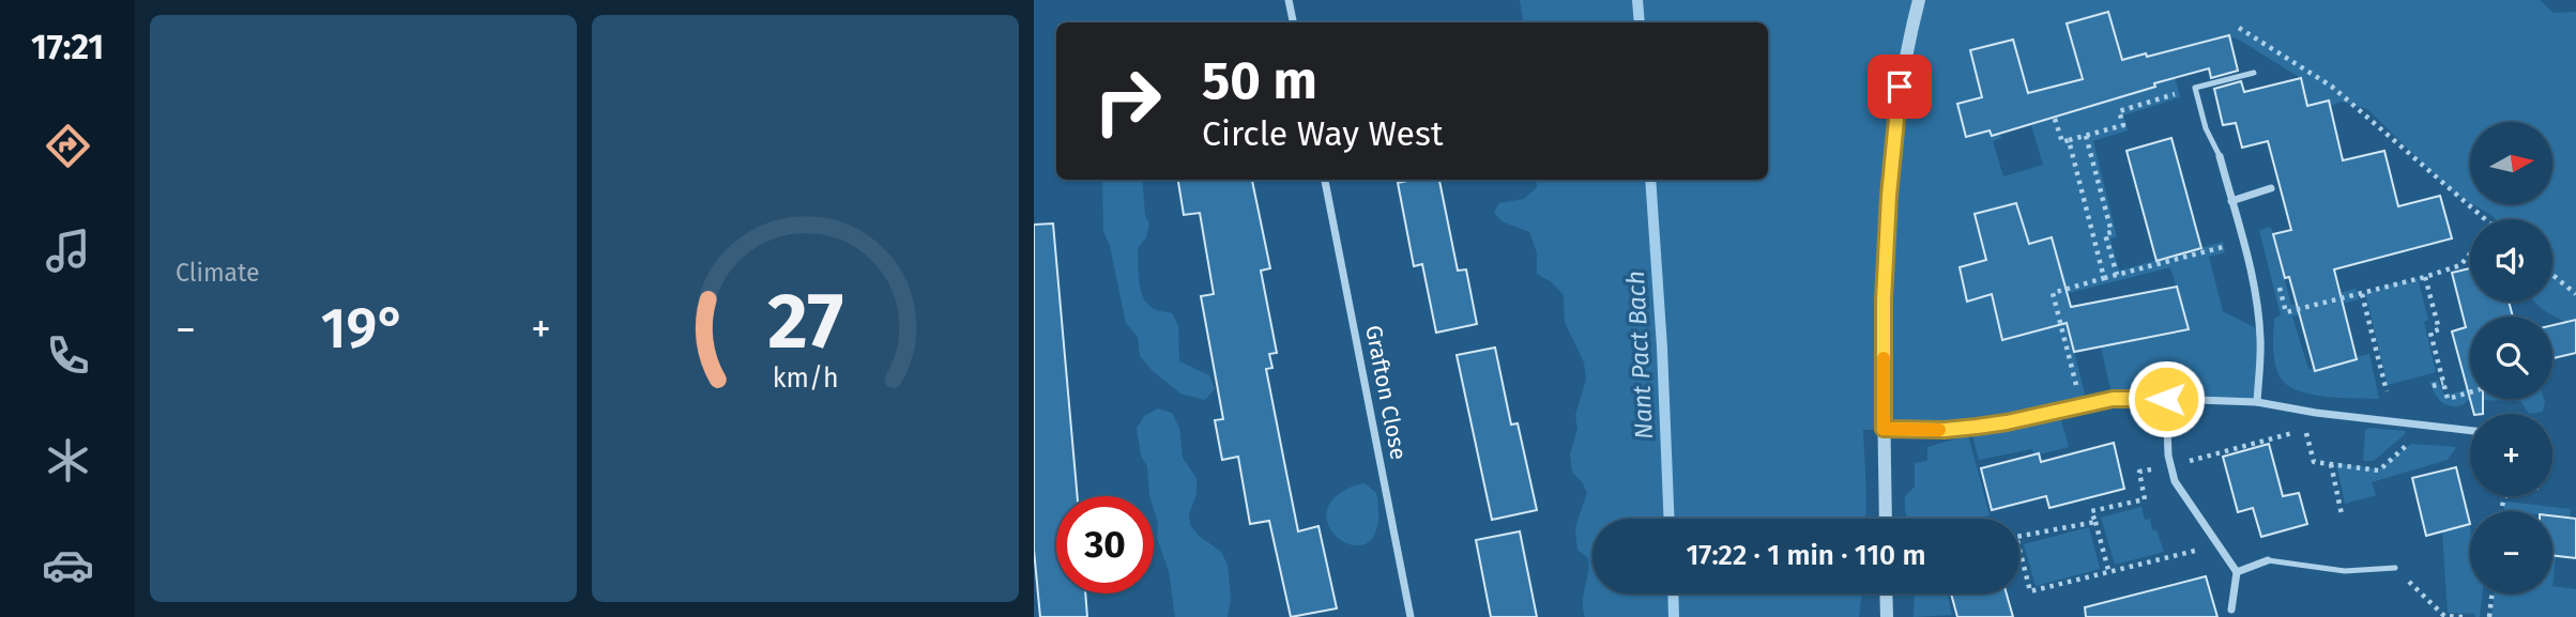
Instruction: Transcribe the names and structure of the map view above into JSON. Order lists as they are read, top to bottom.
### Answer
{
  "streets": {
    "street": ["Grafton Close"]
  },
  "water": ["Nant Pact Bach"],
  "north": "right",
  "page": {
    "tabs": "17:21",
    "tile": "Climate",
    "turn": ["50 m", "Circle Way West"],
    "map_buttons": ["+", "−"],
    "heat": ["−", "19°", "+"],
    "limit": "30",
    "trip": "17:22 · 1 min · 110 m",
    "gauge": ["27", "km/h"]
  }
}
